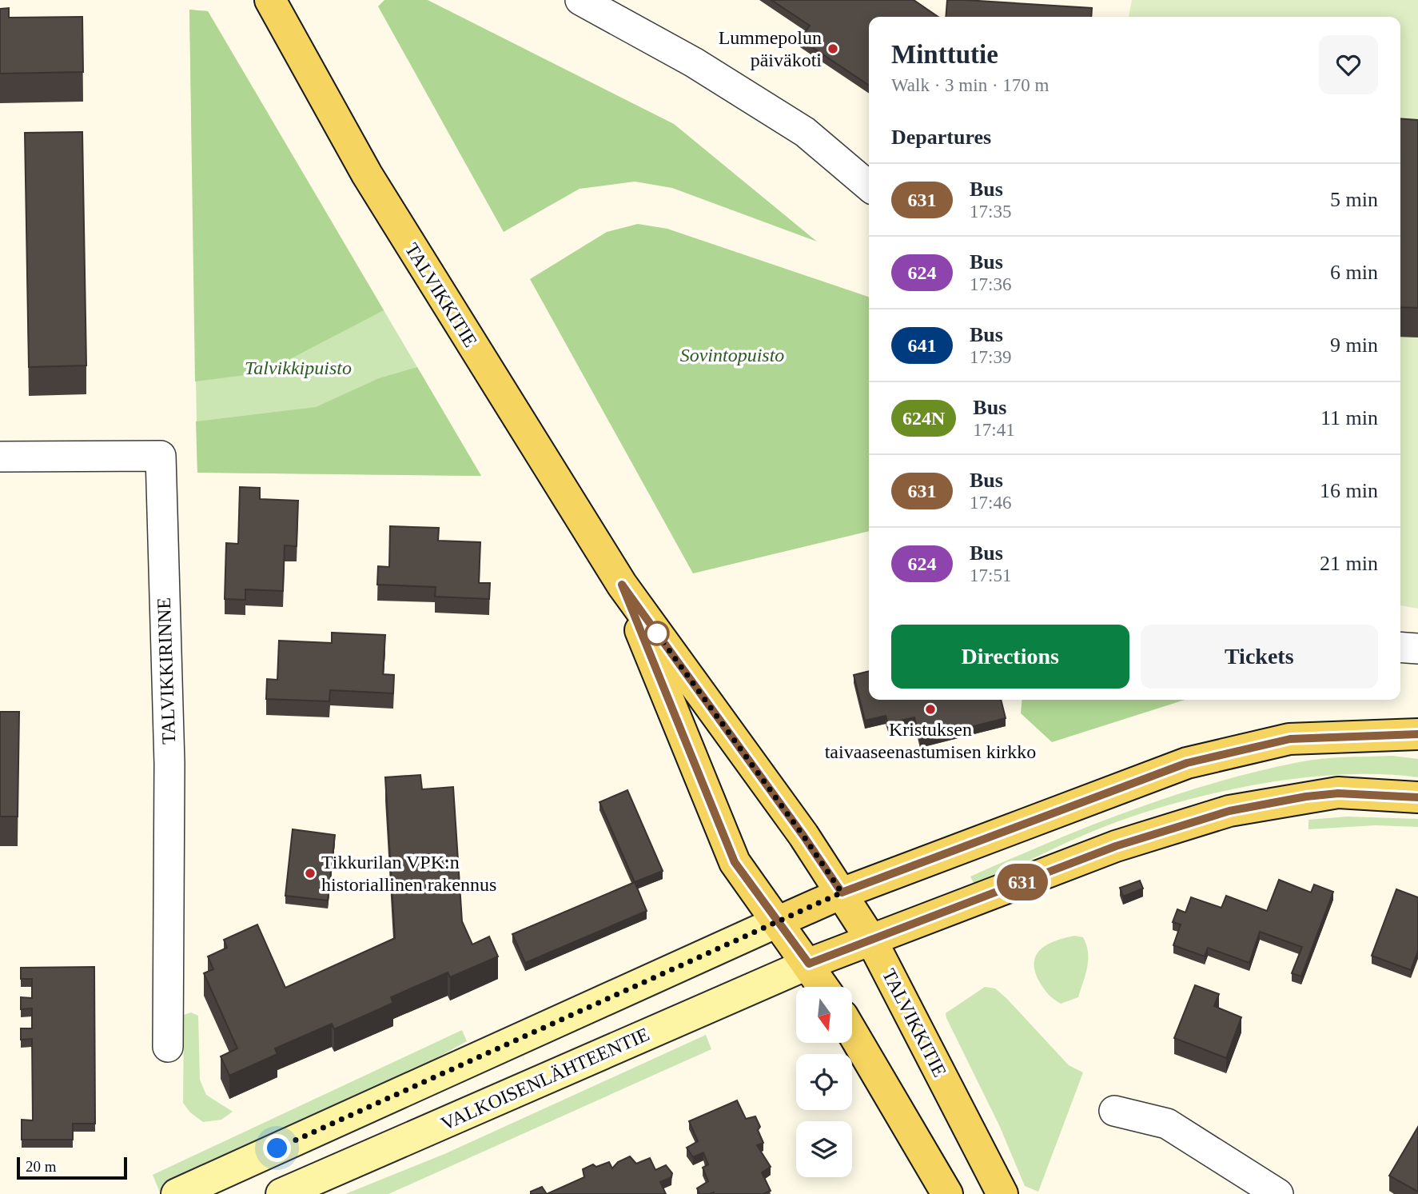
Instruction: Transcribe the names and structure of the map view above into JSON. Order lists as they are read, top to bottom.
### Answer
{
  "streets": {
    "main road": ["TALVIKKITIE", "VALKOISENLÄHTEENTIE"],
    "street": ["TALVIKKIRINNE"]
  },
  "crossings": [
    ["TALVIKKITIE", "VALKOISENLÄHTEENTIE"]
  ],
  "parks": ["Sovintopuisto", "Talvikkipuisto"],
  "places": ["Lummepolun päiväkoti", "Kristuksen taivaaseenastumisen kirkko", "Tikkurilan VPK:n historiallinen rakennus"],
  "lines": ["bus line 631"],
  "scale_bar": "20 m",
  "north": "bottom",
  "page": {
    "on_map": "631",
    "heading": [
      ["Minttutie", "Walk · 3 min · 170 m"],
      "Departures"
    ],
    "list": [
      {
        "mark": "631",
        "name": "Bus",
        "note": "17:35",
        "value": "5 min"
      },
      {
        "mark": "624",
        "name": "Bus",
        "note": "17:36",
        "value": "6 min"
      },
      {
        "mark": "641",
        "name": "Bus",
        "note": "17:39",
        "value": "9 min"
      },
      {
        "mark": "624N",
        "name": "Bus",
        "note": "17:41",
        "value": "11 min"
      },
      {
        "mark": "631",
        "name": "Bus",
        "note": "17:46",
        "value": "16 min"
      },
      {
        "mark": "624",
        "name": "Bus",
        "note": "17:51",
        "value": "21 min"
      }
    ],
    "buttons": ["Directions", "Tickets"],
    "scale": "20 m"
  }
}
